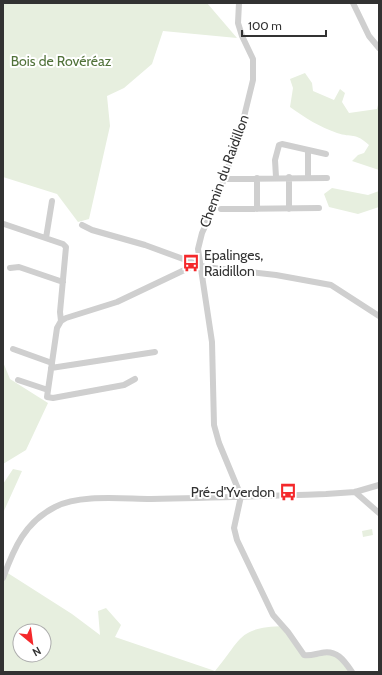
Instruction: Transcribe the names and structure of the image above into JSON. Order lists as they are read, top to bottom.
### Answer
{
  "streets": {
    "street": ["Chemin du Raidillon"]
  },
  "parks": ["Bois de Rovéréaz"],
  "places": {
    "bus stop": ["Epalinges, Raidillon", "Pré-d'Yverdon"]
  },
  "scale_bar": "100 m",
  "north": "bottom right"
}
